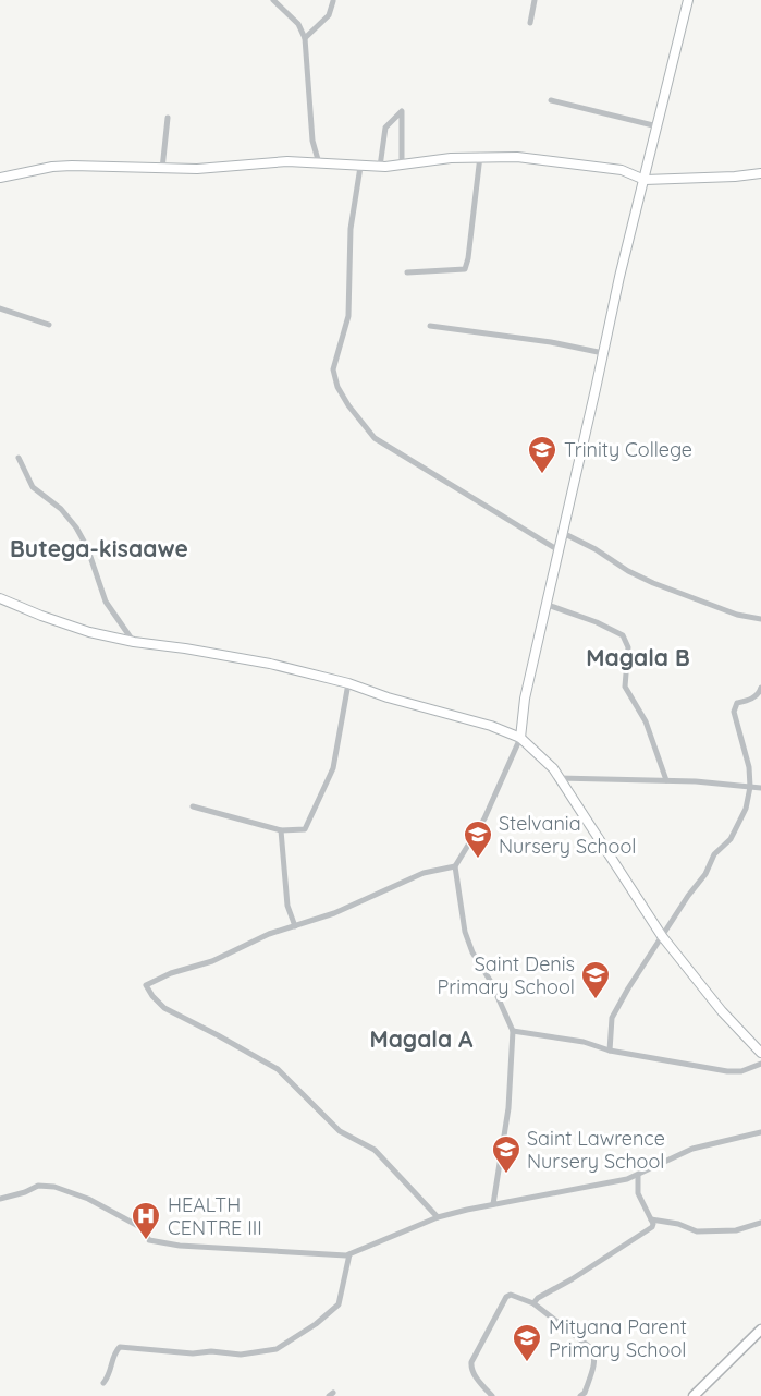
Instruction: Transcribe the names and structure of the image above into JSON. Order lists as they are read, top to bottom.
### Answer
{
  "districts": ["Butega-kisaawe", "Magala B", "Magala A"],
  "places": {
    "school or university": [
      "Trinity College",
      "Stelvania Nursery School",
      "Saint Denis Primary School",
      "Saint Lawrence Nursery School",
      "Mityana Parent Primary School"
    ],
    "hospital": ["HEALTH CENTRE III"]
  }
}
